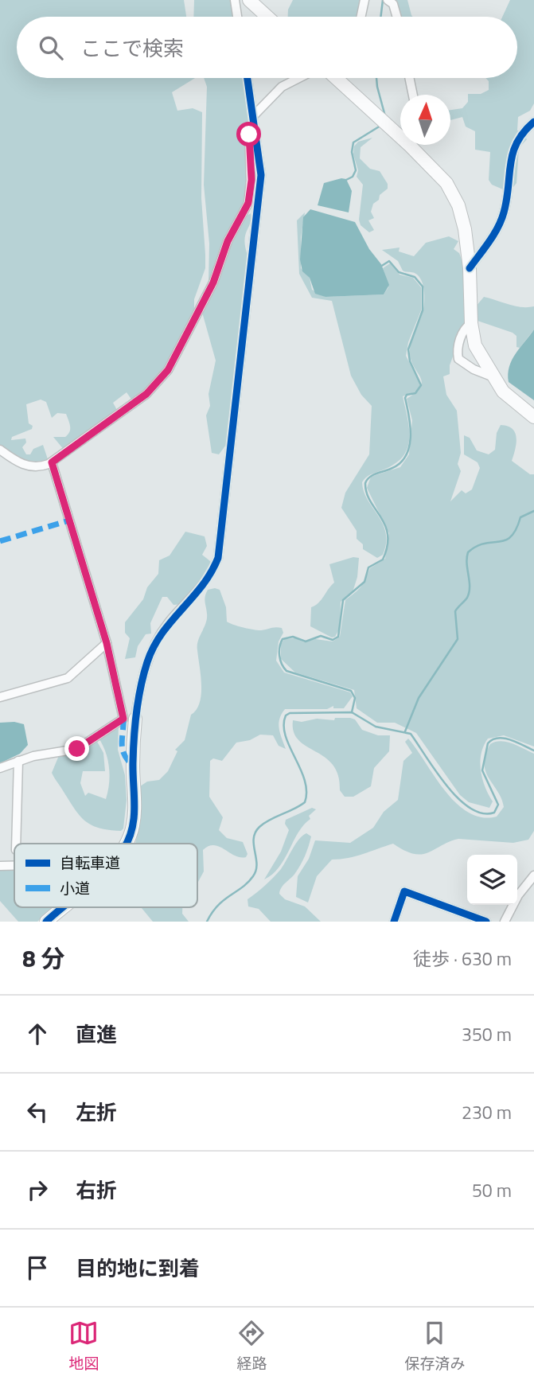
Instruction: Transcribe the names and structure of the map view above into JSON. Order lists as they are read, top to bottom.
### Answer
{
  "legend": ["自転車道", "小道"],
  "north": "top",
  "page": {
    "search": "ここで検索",
    "heading": ["8 分", "徒歩 · 630 m"],
    "list": [
      ["直進", "350 m"],
      ["左折", "230 m"],
      ["右折", "50 m"],
      "目的地に到着"
    ],
    "nav": ["地図", "経路", "保存済み"]
  }
}
